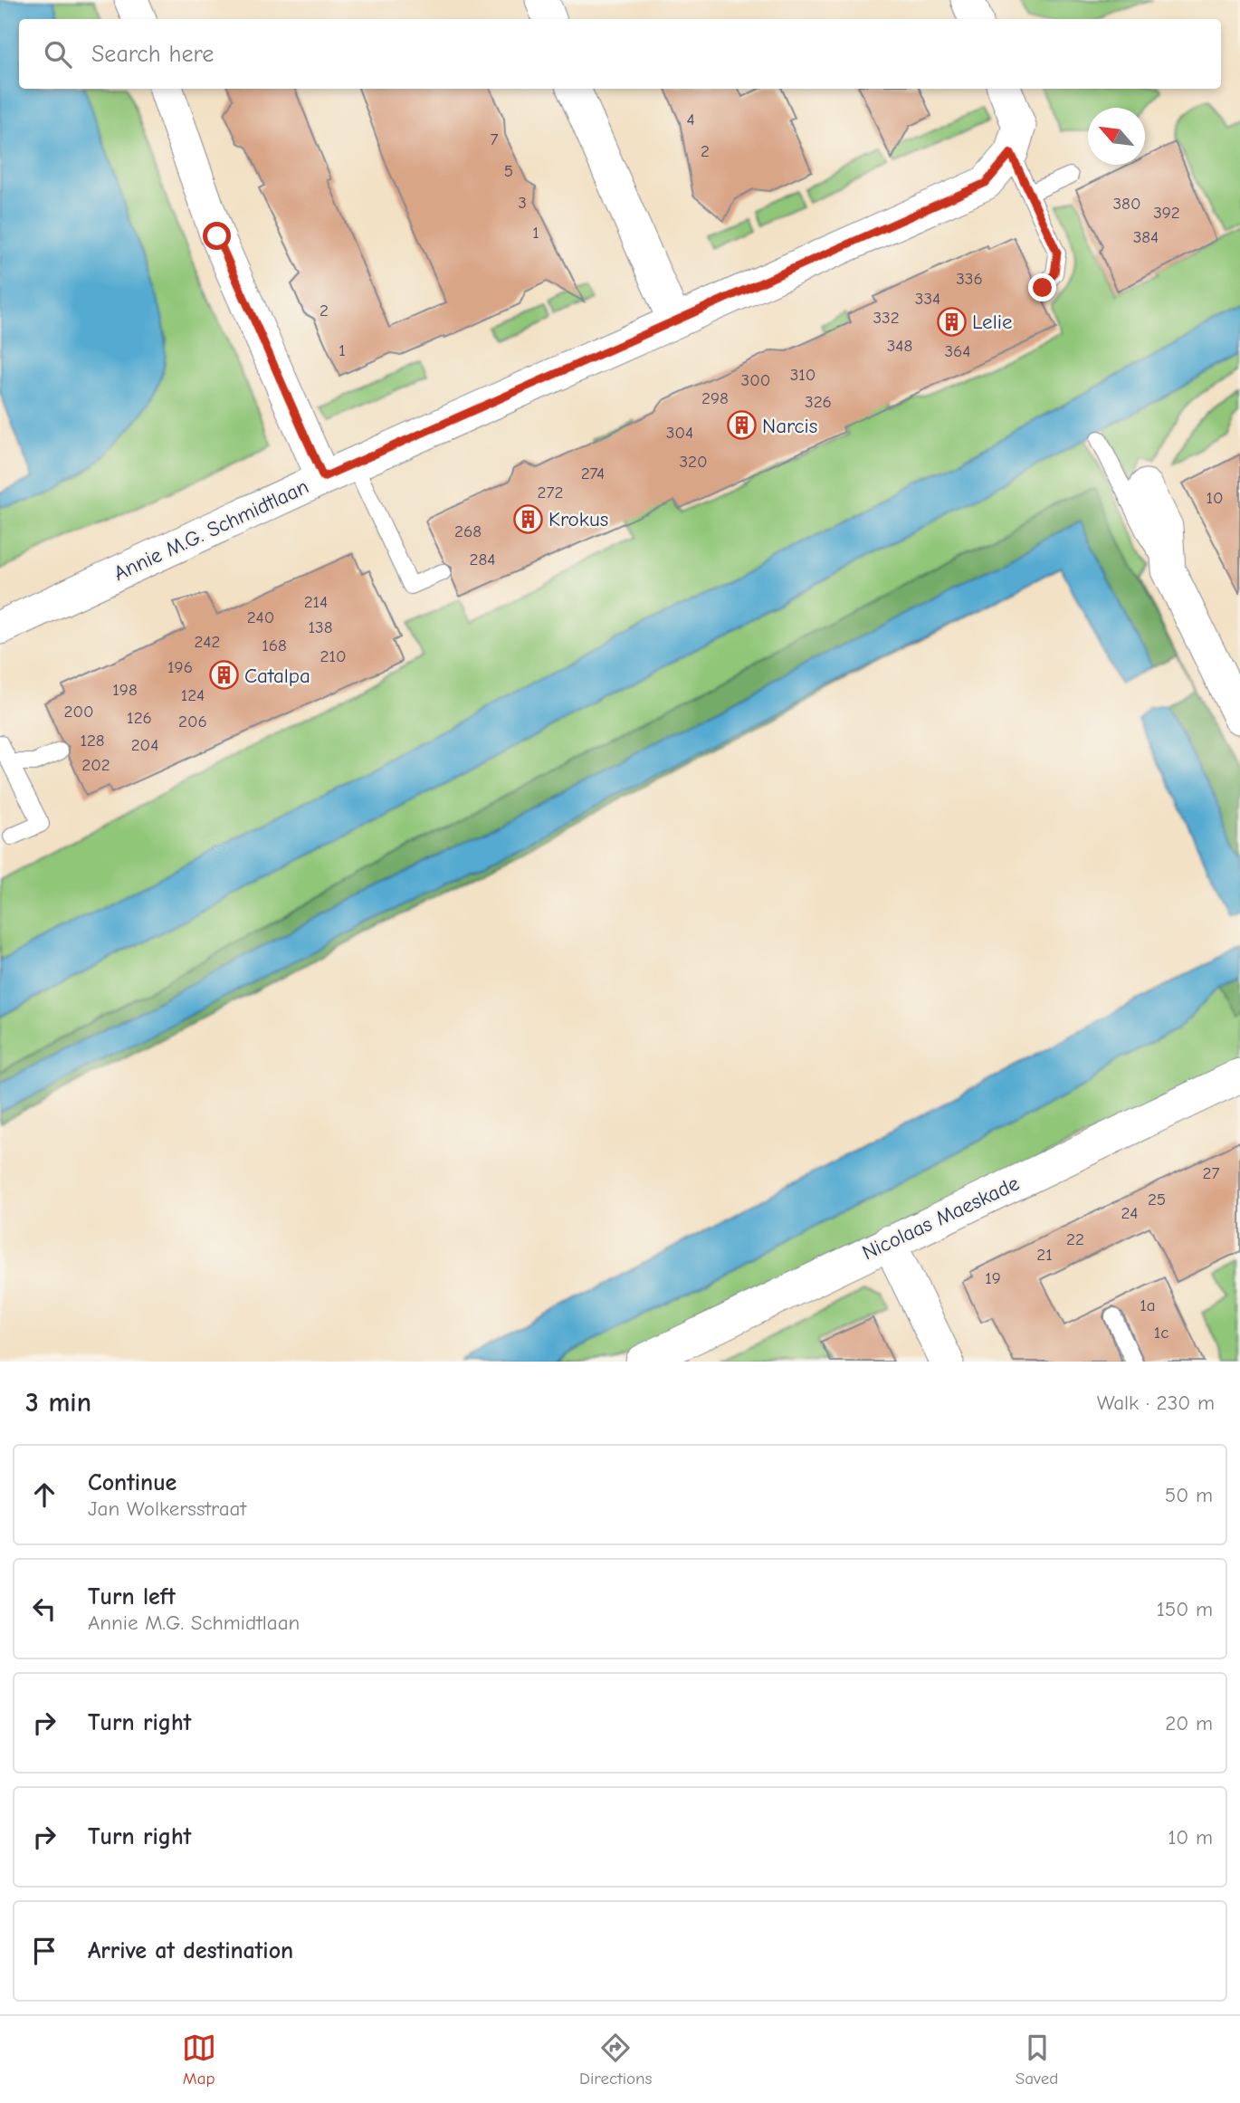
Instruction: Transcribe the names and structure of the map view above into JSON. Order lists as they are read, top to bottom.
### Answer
{
  "streets": {
    "street": ["Annie M.G. Schmidtlaan", "Nicolaas Maeskade"]
  },
  "places": {
    "building": [
      "Lelie",
      "Narcis",
      "Krokus",
      "Catalpa"
    ]
  },
  "house_numbers": [
    "4",
    "7",
    "2",
    "5",
    "3",
    "380",
    "392",
    "1",
    "384",
    "336",
    "334",
    "2",
    "332",
    "348",
    "1",
    "364",
    "310",
    "300",
    "298",
    "326",
    "304",
    "320",
    "274",
    "272",
    "10",
    "268",
    "284",
    "214",
    "240",
    "138",
    "242",
    "168",
    "210",
    "196",
    "198",
    "124",
    "200",
    "126",
    "206",
    "128",
    "204",
    "202",
    "27",
    "25",
    "24",
    "22",
    "21",
    "19",
    "1a",
    "1c"
  ],
  "north": "top left",
  "page": {
    "search": "Search here",
    "heading": ["3 min", "Walk · 230 m"],
    "list": [
      ["Continue", "Jan Wolkersstraat", "50 m"],
      ["Turn left", "Annie M.G. Schmidtlaan", "150 m"],
      ["Turn right", "20 m"],
      ["Turn right", "10 m"],
      "Arrive at destination"
    ],
    "nav": ["Map", "Directions", "Saved"]
  }
}
